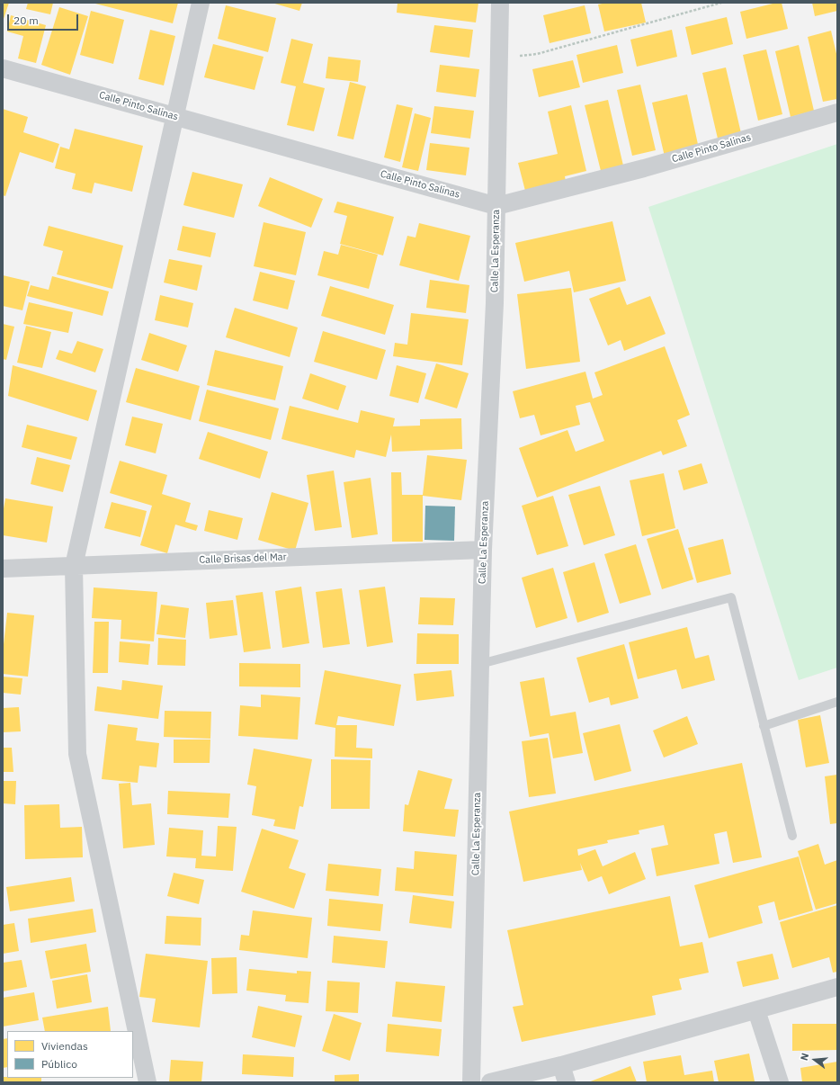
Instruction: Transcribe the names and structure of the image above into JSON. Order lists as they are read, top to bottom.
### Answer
{
  "streets": {
    "street": ["Calle Pinto Salinas", "Calle La Esperanza", "Calle Brisas del Mar"]
  },
  "crossings": [
    ["Calle Pinto Salinas", "Calle La Esperanza"],
    ["Calle La Esperanza", "Calle Brisas del Mar"]
  ],
  "legend": ["Viviendas", "Público"],
  "scale_bar": "20 m",
  "north": "left"
}
